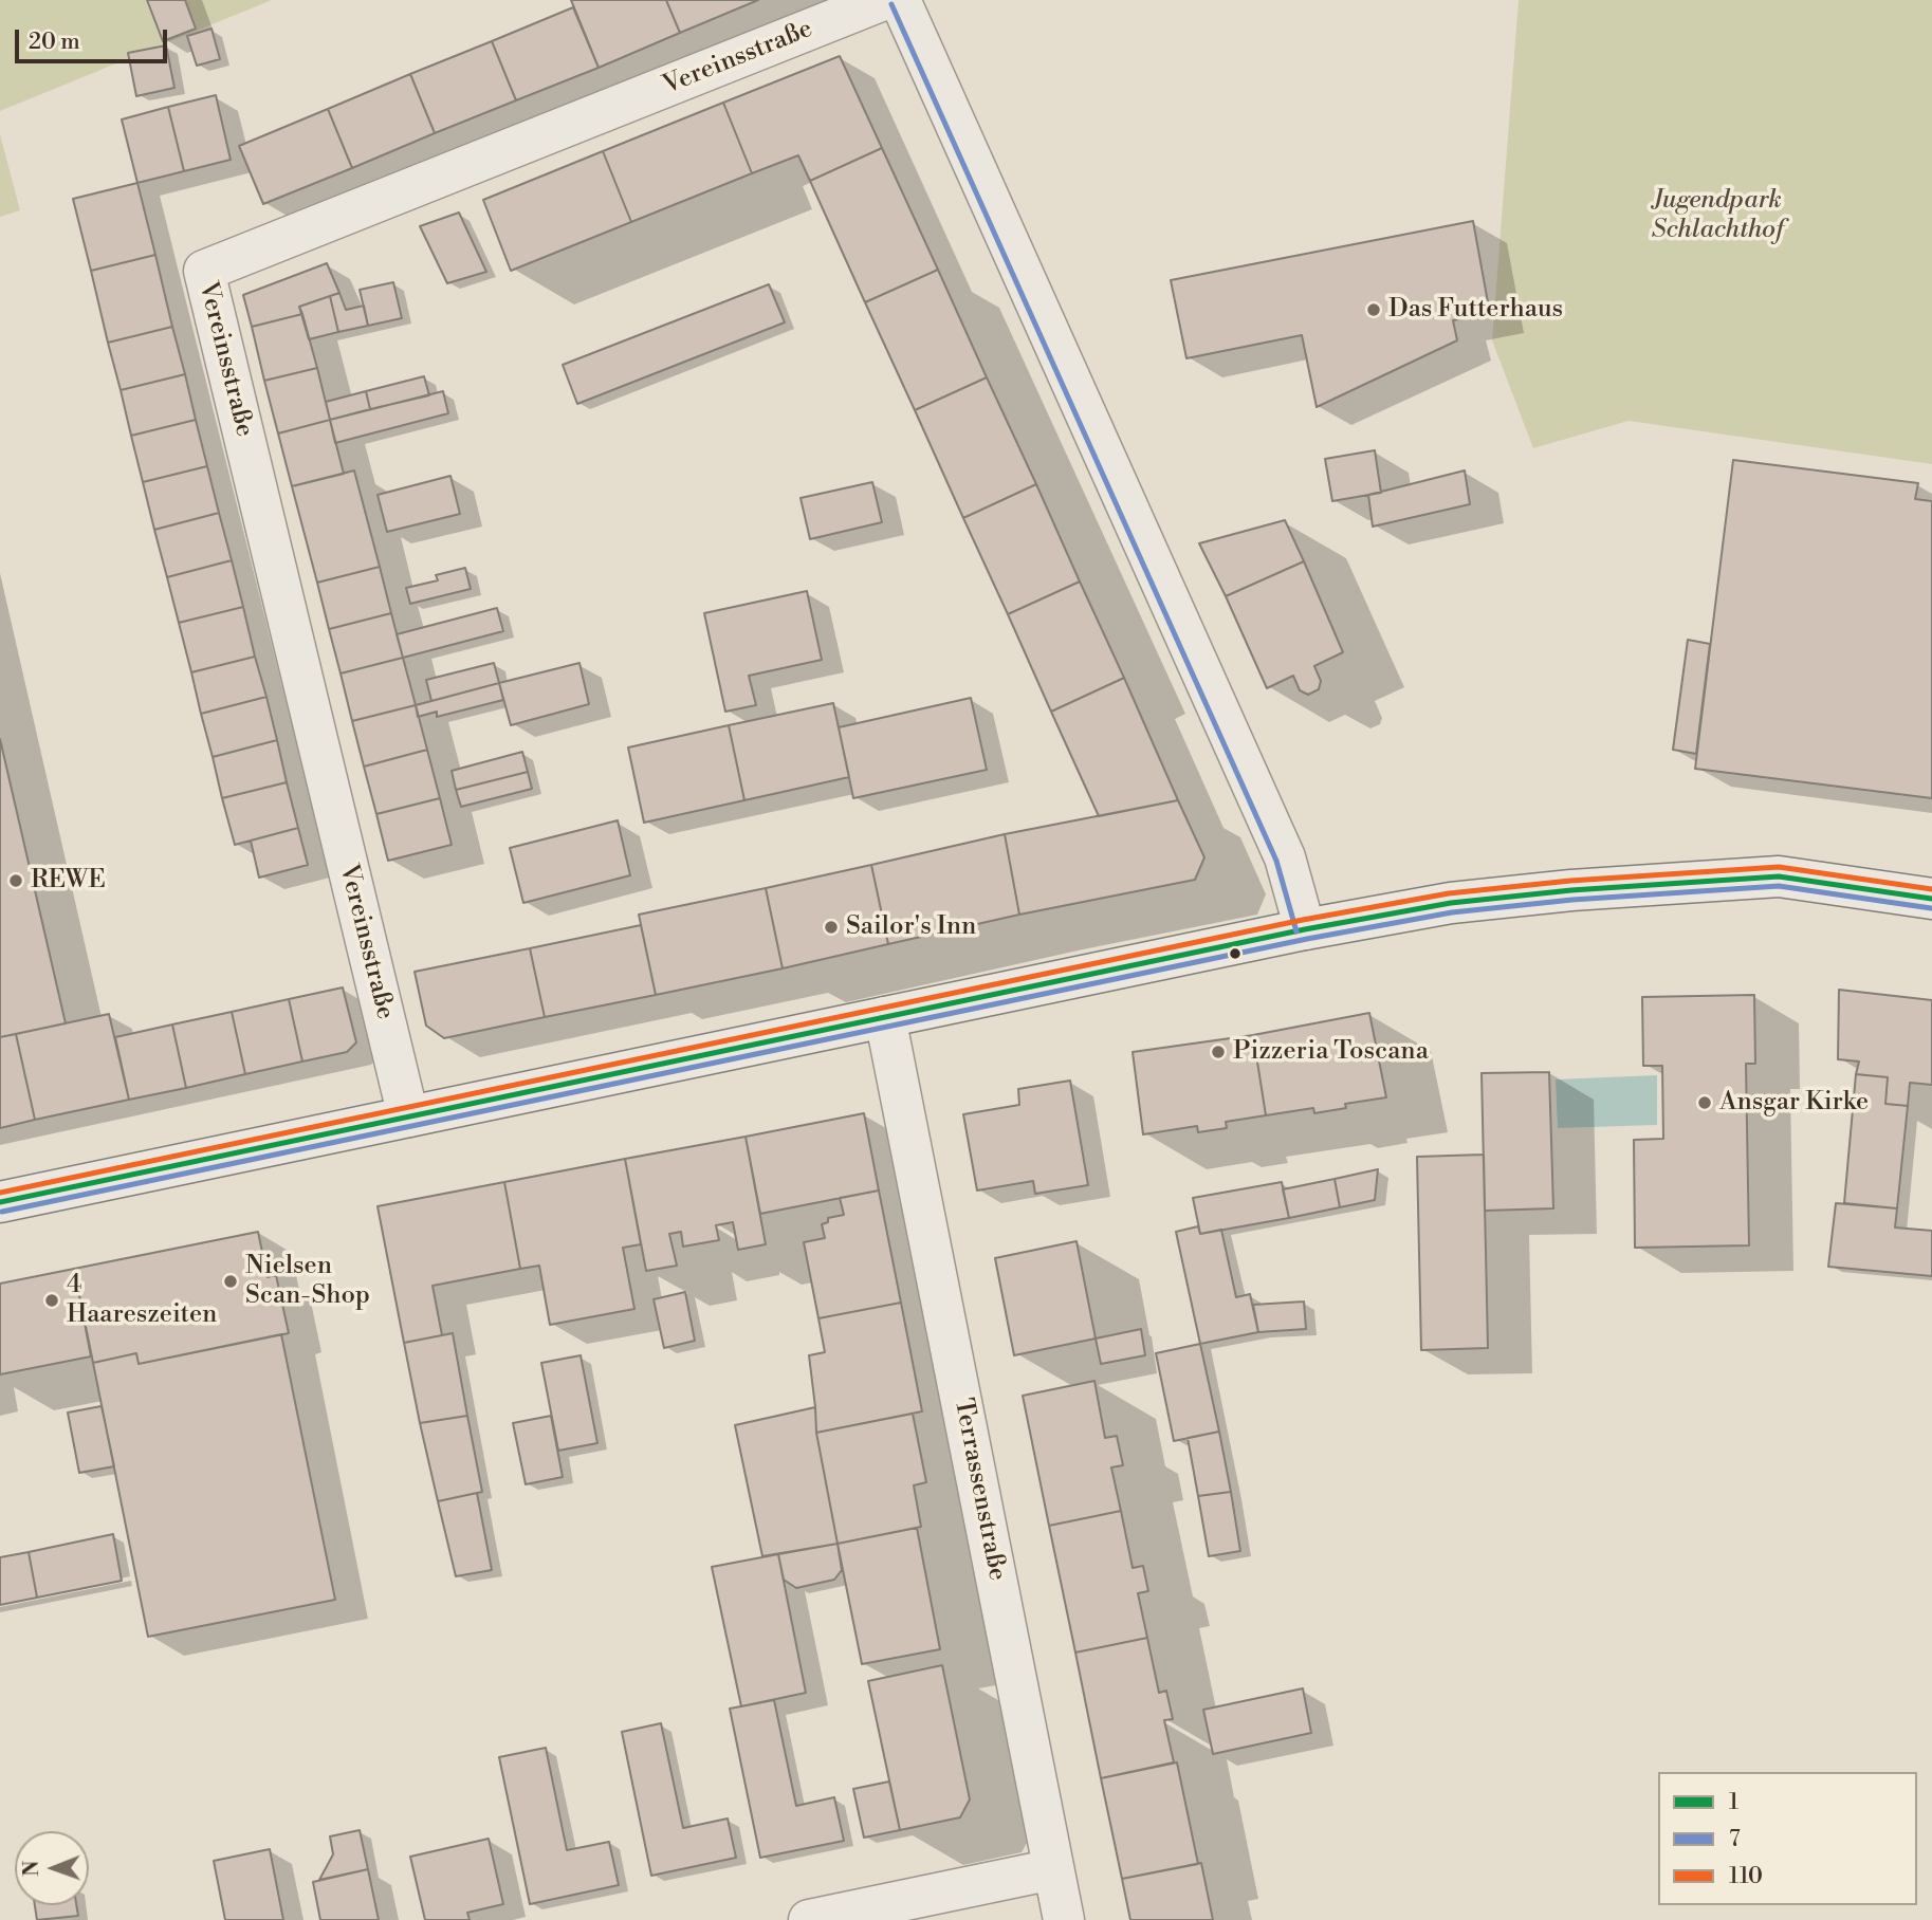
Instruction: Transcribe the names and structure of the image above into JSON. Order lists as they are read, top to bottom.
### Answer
{
  "streets": {
    "street": ["Vereinsstraße", "Terrassenstraße"]
  },
  "parks": ["Jugendpark Schlachthof"],
  "places": [
    "Das Futterhaus",
    "REWE",
    "Sailor's Inn",
    "Pizzeria Toscana",
    "Ansgar Kirke",
    "Nielsen Scan-Shop",
    "4 Haareszeiten"
  ],
  "lines": ["transit line 7", "transit line 110", "transit line 1"],
  "legend": ["1", "7", "110"],
  "scale_bar": "20 m",
  "north": "left"
}
